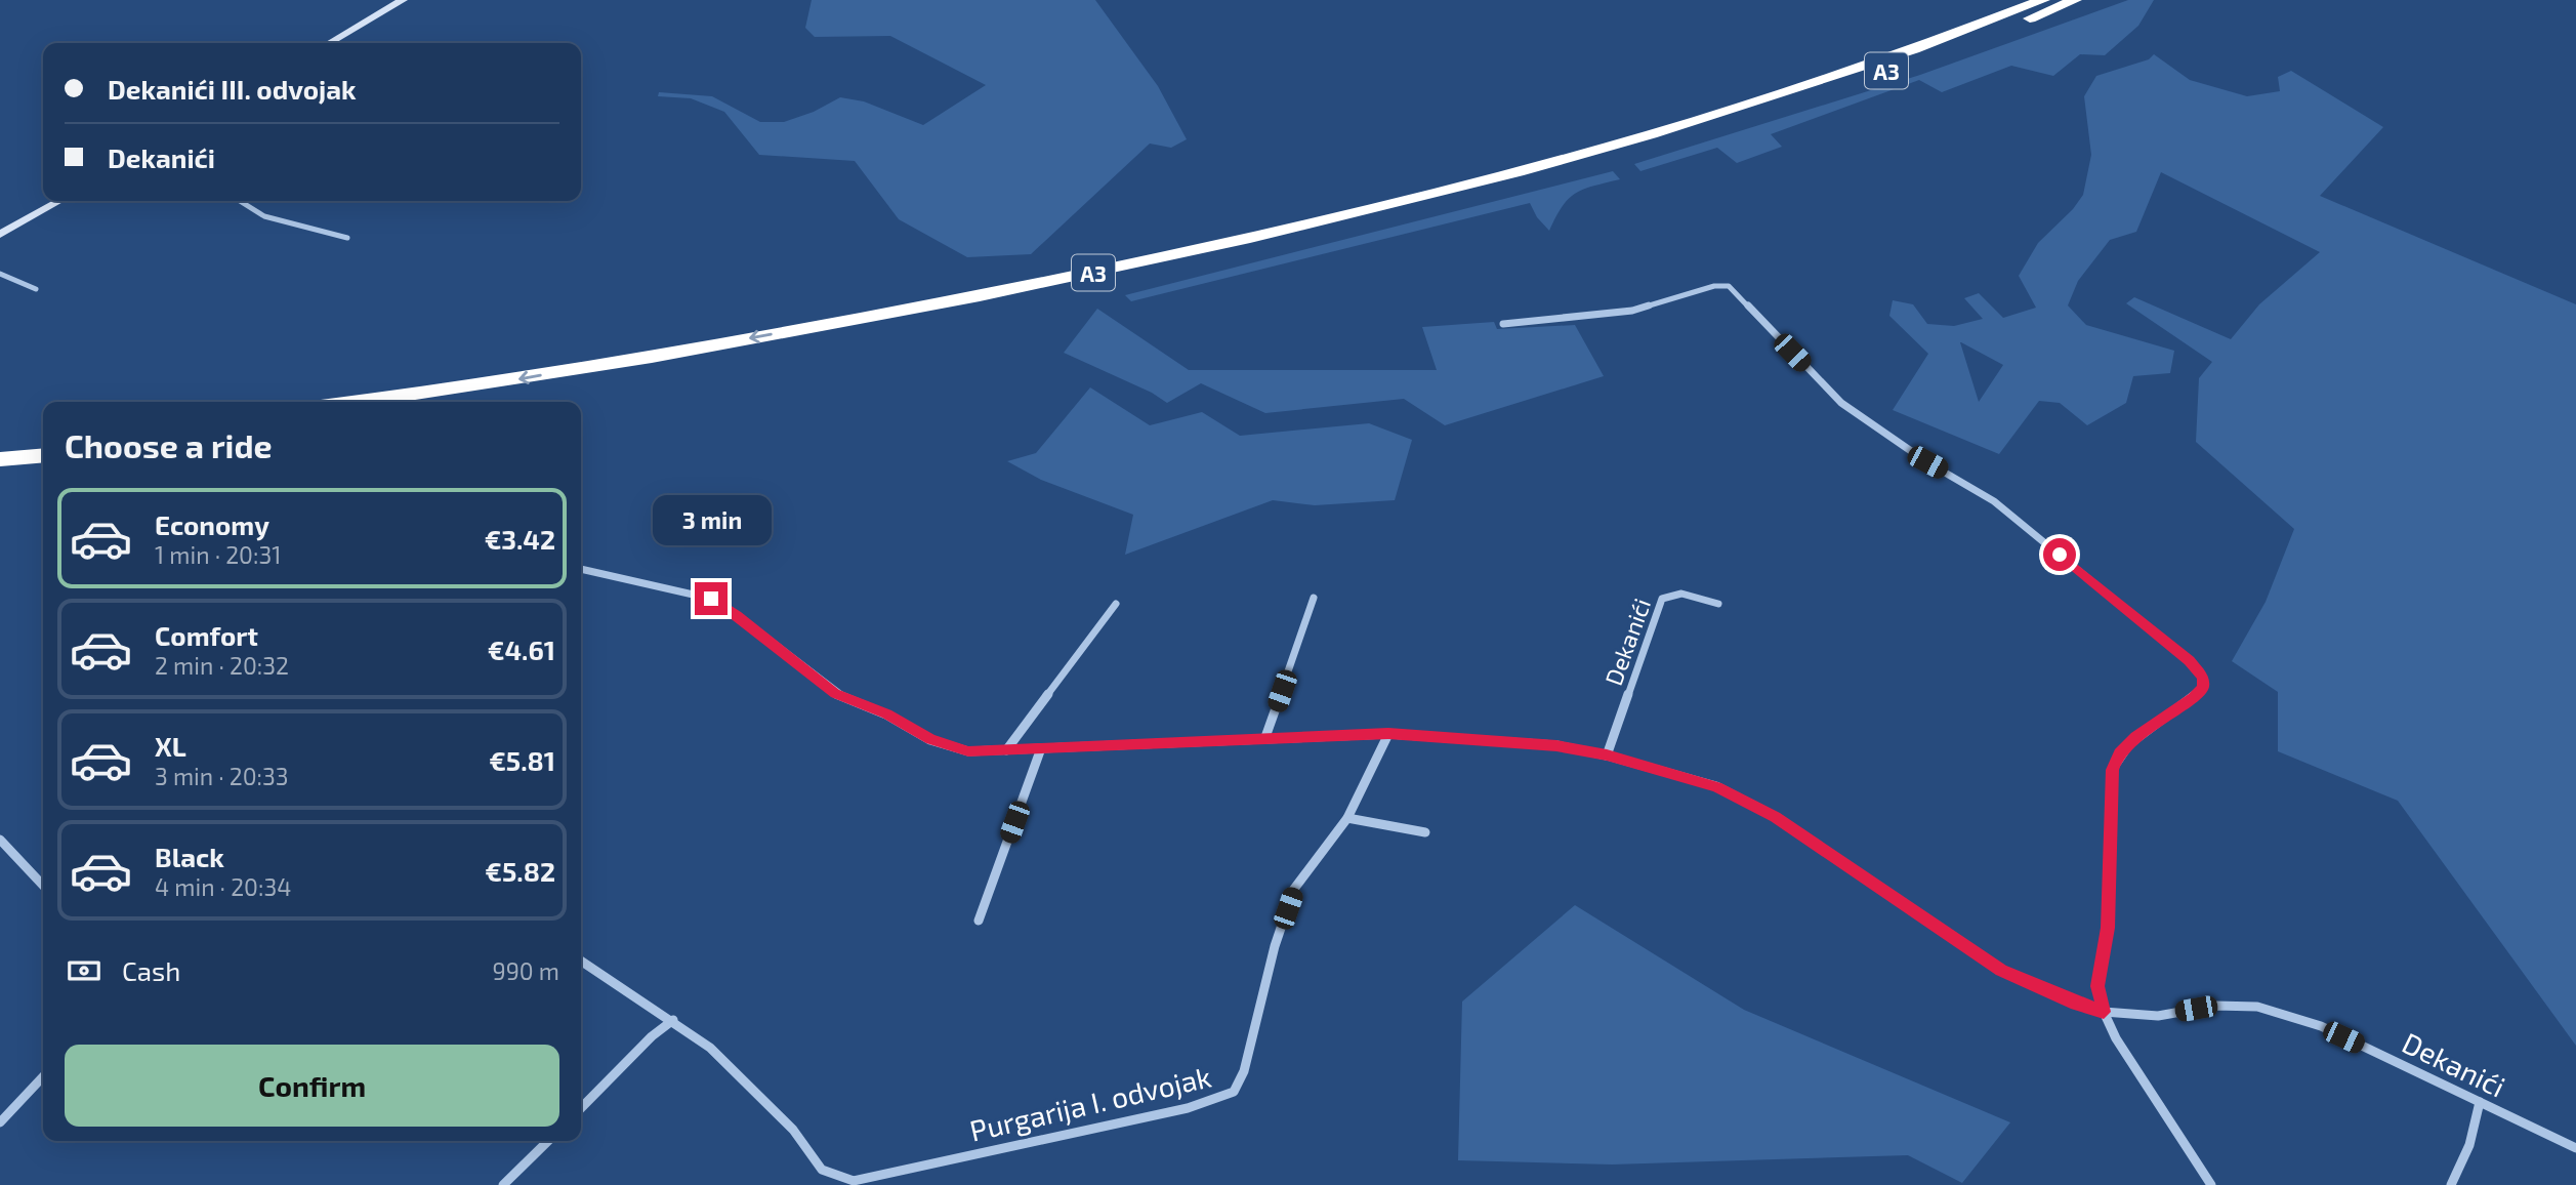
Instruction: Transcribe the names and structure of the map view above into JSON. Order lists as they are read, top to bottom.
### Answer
{
  "streets": {
    "highway": ["A3"],
    "street": ["Dekanići", "Purgarija I. odvojak"]
  },
  "crossings": [
    ["Dekanići", "Purgarija I. odvojak"]
  ],
  "page": {
    "banner": ["Dekanići III. odvojak", "Dekanići"],
    "heading": "Choose a ride",
    "list": [
      {
        "name": "Economy",
        "note": "1 min · 20:31",
        "value": "€3.42"
      },
      {
        "name": "Comfort",
        "note": "2 min · 20:32",
        "value": "€4.61"
      },
      {
        "name": "XL",
        "note": "3 min · 20:33",
        "value": "€5.81"
      },
      {
        "name": "Black",
        "note": "4 min · 20:34",
        "value": "€5.82"
      }
    ],
    "bubble": "3 min",
    "pay": ["Cash", "990 m"],
    "buttons": "Confirm"
  }
}
